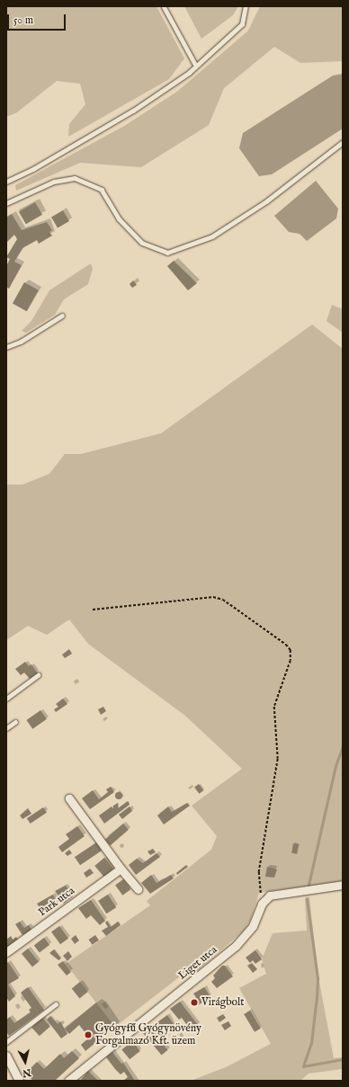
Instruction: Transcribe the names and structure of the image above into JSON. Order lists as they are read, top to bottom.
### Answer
{
  "streets": {
    "street": ["Park utca", "Liget utca"]
  },
  "places": ["Virágbolt", "Gyógyfű Gyógynövény Forgalmazó Kft. üzem"],
  "scale_bar": "50 m",
  "north": "bottom"
}
